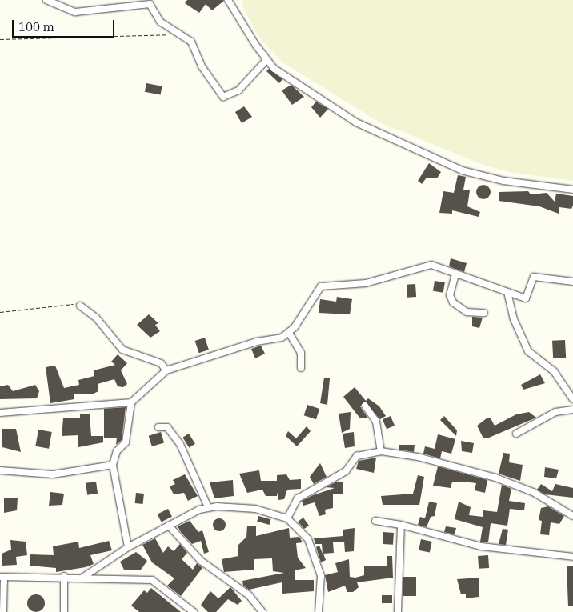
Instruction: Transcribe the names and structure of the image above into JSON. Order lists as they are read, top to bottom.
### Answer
{
  "scale_bar": "100 m"
}
